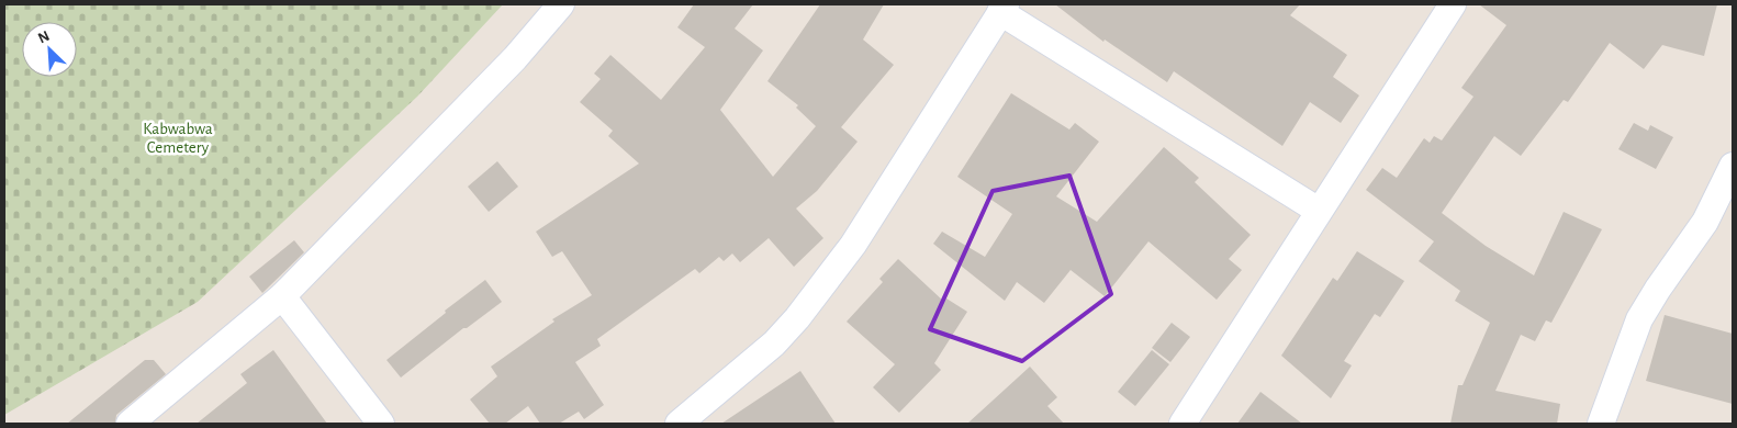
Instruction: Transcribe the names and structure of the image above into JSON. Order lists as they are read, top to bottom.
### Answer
{
  "parks": ["Kabwabwa Cemetery"],
  "north": "top left"
}
